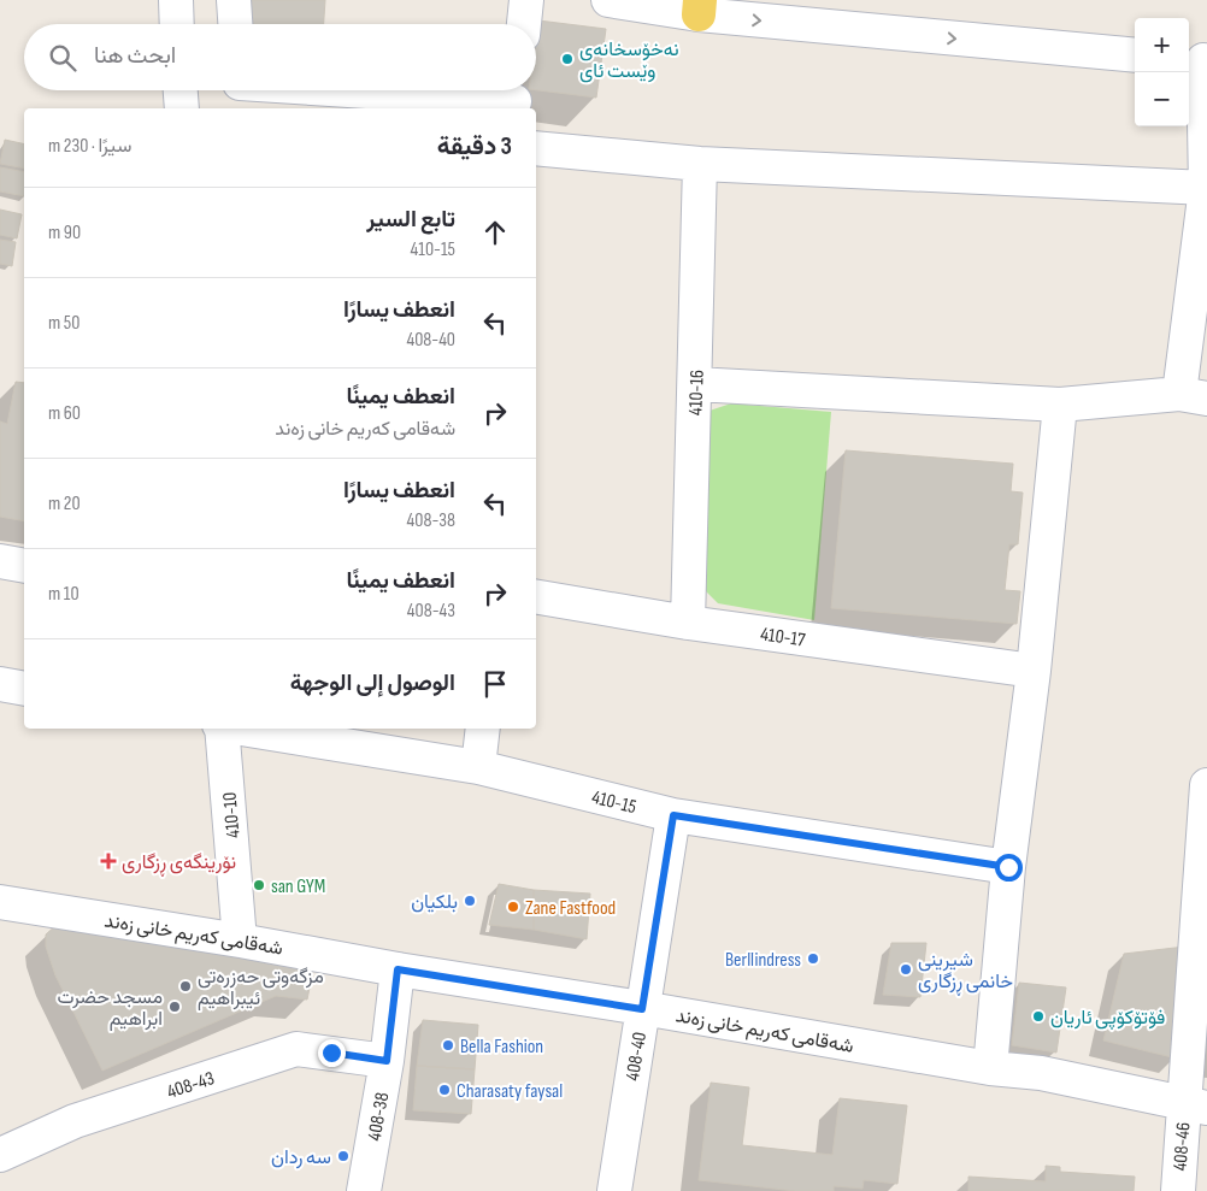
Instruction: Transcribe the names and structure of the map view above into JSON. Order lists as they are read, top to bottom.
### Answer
{
  "streets": {
    "street": [
      "410-16",
      "410-17",
      "410-15",
      "410-10",
      "شەقامی کەریم خانی زەند",
      "408-40",
      "408-43",
      "408-38",
      "408-46"
    ]
  },
  "crossings": [
    ["410-16", "410-17"],
    ["410-15", "408-40"],
    ["410-10", "شەقامی کەریم خانی زەند"],
    ["شەقامی کەریم خانی زەند", "408-40"],
    ["شەقامی کەریم خانی زەند", "408-38"],
    ["شەقامی کەریم خانی زەند", "408-46"],
    ["408-43", "408-38"]
  ],
  "places": {
    "other": [
      "نەخۆسخانەی وێست ئای",
      "san GYM",
      "بلکیان",
      "Zane Fastfood",
      "Berllindress",
      "شیرینی خانمی ڕزگاری",
      "مزگەوتی حەزرەتی ئیبراهیم",
      "مسجد حضرت ابراهیم",
      "فۆتۆکۆپی ئاریان",
      "Bella Fashion",
      "Charasaty faysal",
      "سه ردان"
    ],
    "health": ["نۆرینگەی ڕزگاری"]
  },
  "page": {
    "map_buttons": ["+", "−"],
    "search": "ابحث هنا",
    "heading": ["3 دقيقة", "سيرًا · 230 m"],
    "list": [
      ["تابع السير", "410-15", "90 m"],
      ["انعطف يسارًا", "408-40", "50 m"],
      ["انعطف يمينًا", "شەقامی کەریم خانی زەند", "60 m"],
      ["انعطف يسارًا", "408-38", "20 m"],
      ["انعطف يمينًا", "408-43", "10 m"],
      "الوصول إلى الوجهة"
    ]
  }
}
